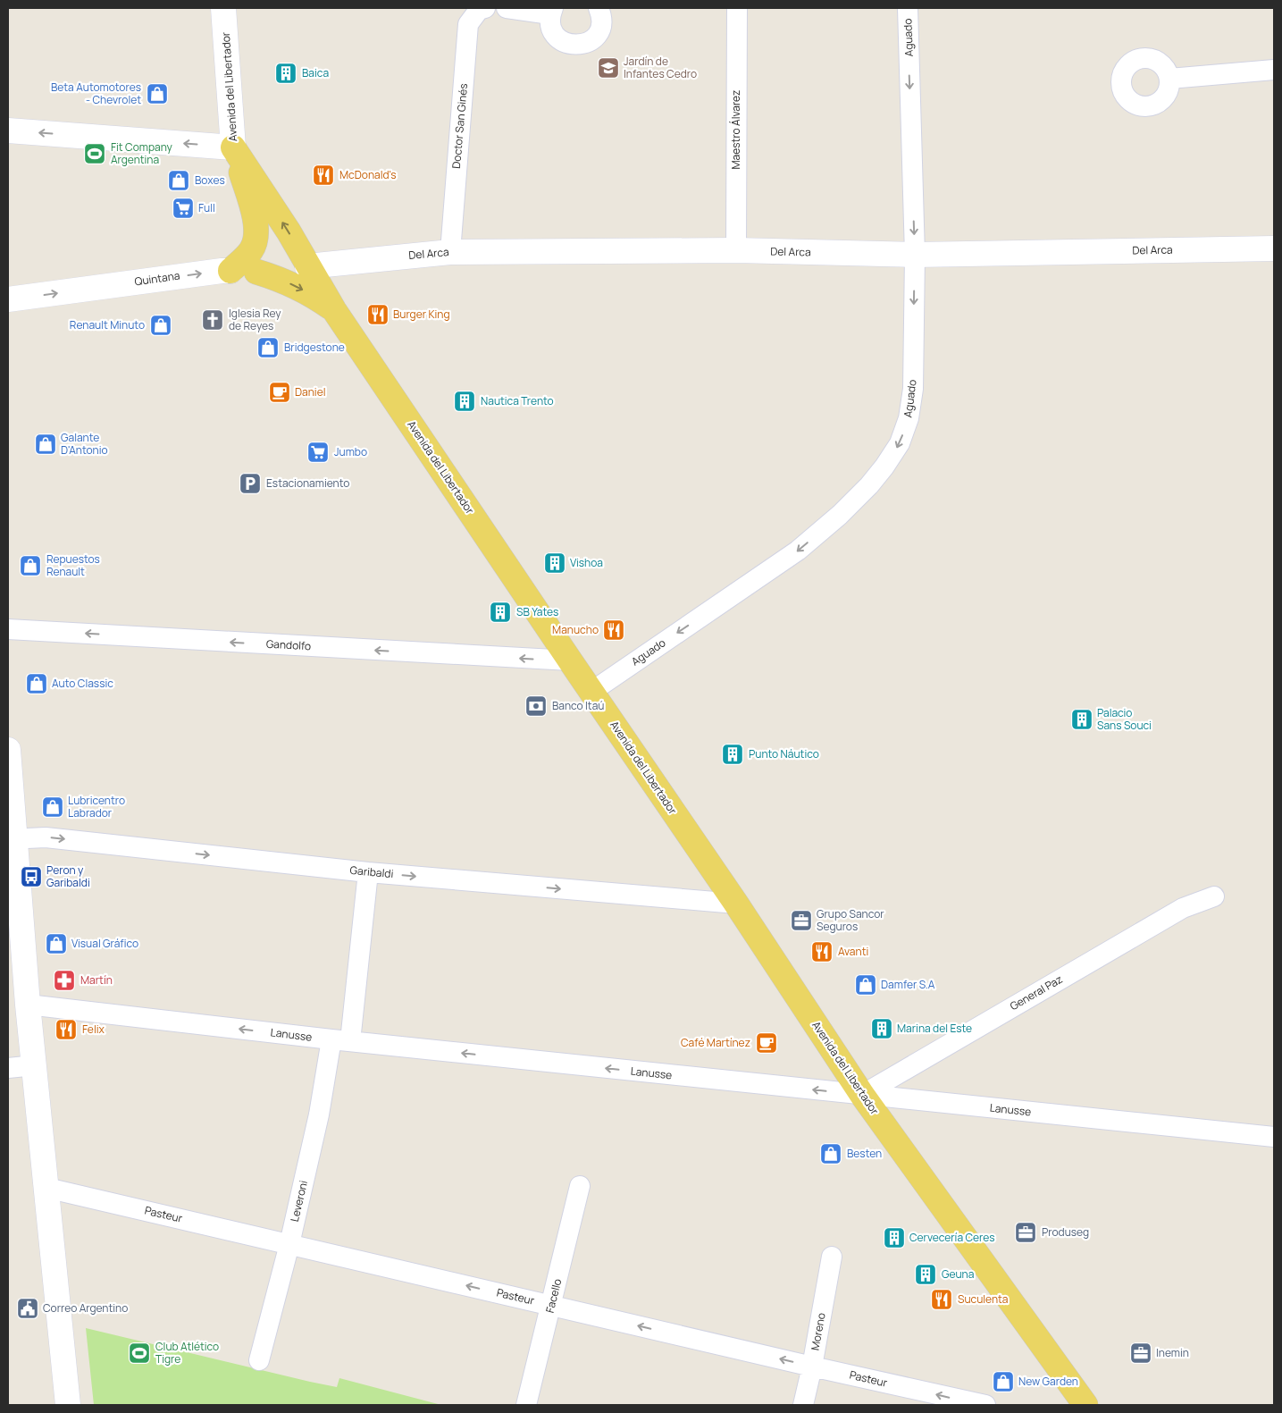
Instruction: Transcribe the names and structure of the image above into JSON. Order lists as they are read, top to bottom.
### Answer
{
  "streets": {
    "main road": ["Avenida del Libertador", "Quintana"],
    "street": [
      "Aguado",
      "Doctor San Ginés",
      "Maestro Álvarez",
      "Del Arca",
      "Gandolfo",
      "Garibaldi",
      "General Paz",
      "Lanusse",
      "Leveroni",
      "Pasteur",
      "Facello",
      "Moreno"
    ]
  },
  "crossings": [
    ["Aguado", "Avenida del Libertador"],
    ["Aguado", "Del Arca"],
    ["Avenida del Libertador", "Del Arca"],
    ["Avenida del Libertador", "Quintana"],
    ["Avenida del Libertador", "Gandolfo"],
    ["Avenida del Libertador", "Garibaldi"],
    ["Avenida del Libertador", "General Paz"],
    ["Avenida del Libertador", "Lanusse"],
    ["Doctor San Ginés", "Del Arca"],
    ["Maestro Álvarez", "Del Arca"],
    ["Del Arca", "Quintana"],
    ["Garibaldi", "Leveroni"],
    ["General Paz", "Lanusse"],
    ["Lanusse", "Leveroni"],
    ["Leveroni", "Pasteur"],
    ["Pasteur", "Facello"],
    ["Pasteur", "Moreno"]
  ],
  "one_way": [
    "Aguado",
    "Quintana",
    "Gandolfo",
    "Garibaldi",
    "Lanusse",
    "Pasteur"
  ],
  "places": {
    "school or university": ["Jardín de Infantes Cedro"],
    "building": [
      "Baica",
      "Nautica Trento",
      "Vishoa",
      "SB Yates",
      "Palacio Sans Souci",
      "Punto Náutico",
      "Marina del Este",
      "Cervecería Ceres",
      "Geuna"
    ],
    "shop": [
      "Beta Automotores - Chevrolet",
      "Boxes",
      "Renault Minuto",
      "Bridgestone",
      "Galante D'Antonio",
      "Repuestos Renault",
      "Auto Classic",
      "Lubricentro Labrador",
      "Visual Gráfico",
      "Damfer S.A",
      "Besten",
      "New Garden"
    ],
    "sports": ["Fit Company Argentina", "Club Atlético Tigre"],
    "restaurant": [
      "McDonald's",
      "Burger King",
      "Manucho",
      "Avanti",
      "Felix",
      "Suculenta"
    ],
    "supermarket": ["Full", "Jumbo"],
    "church": ["Iglesia Rey de Reyes"],
    "cafe": ["Daniel", "Café Martínez"],
    "parking": ["Estacionamiento"],
    "bank": ["Banco Itaú"],
    "bus stop": ["Peron y Garibaldi"],
    "office": ["Grupo Sancor Seguros", "Produseg", "Inemin"],
    "pharmacy": ["Martín"],
    "public building": ["Correo Argentino"]
  }
}
